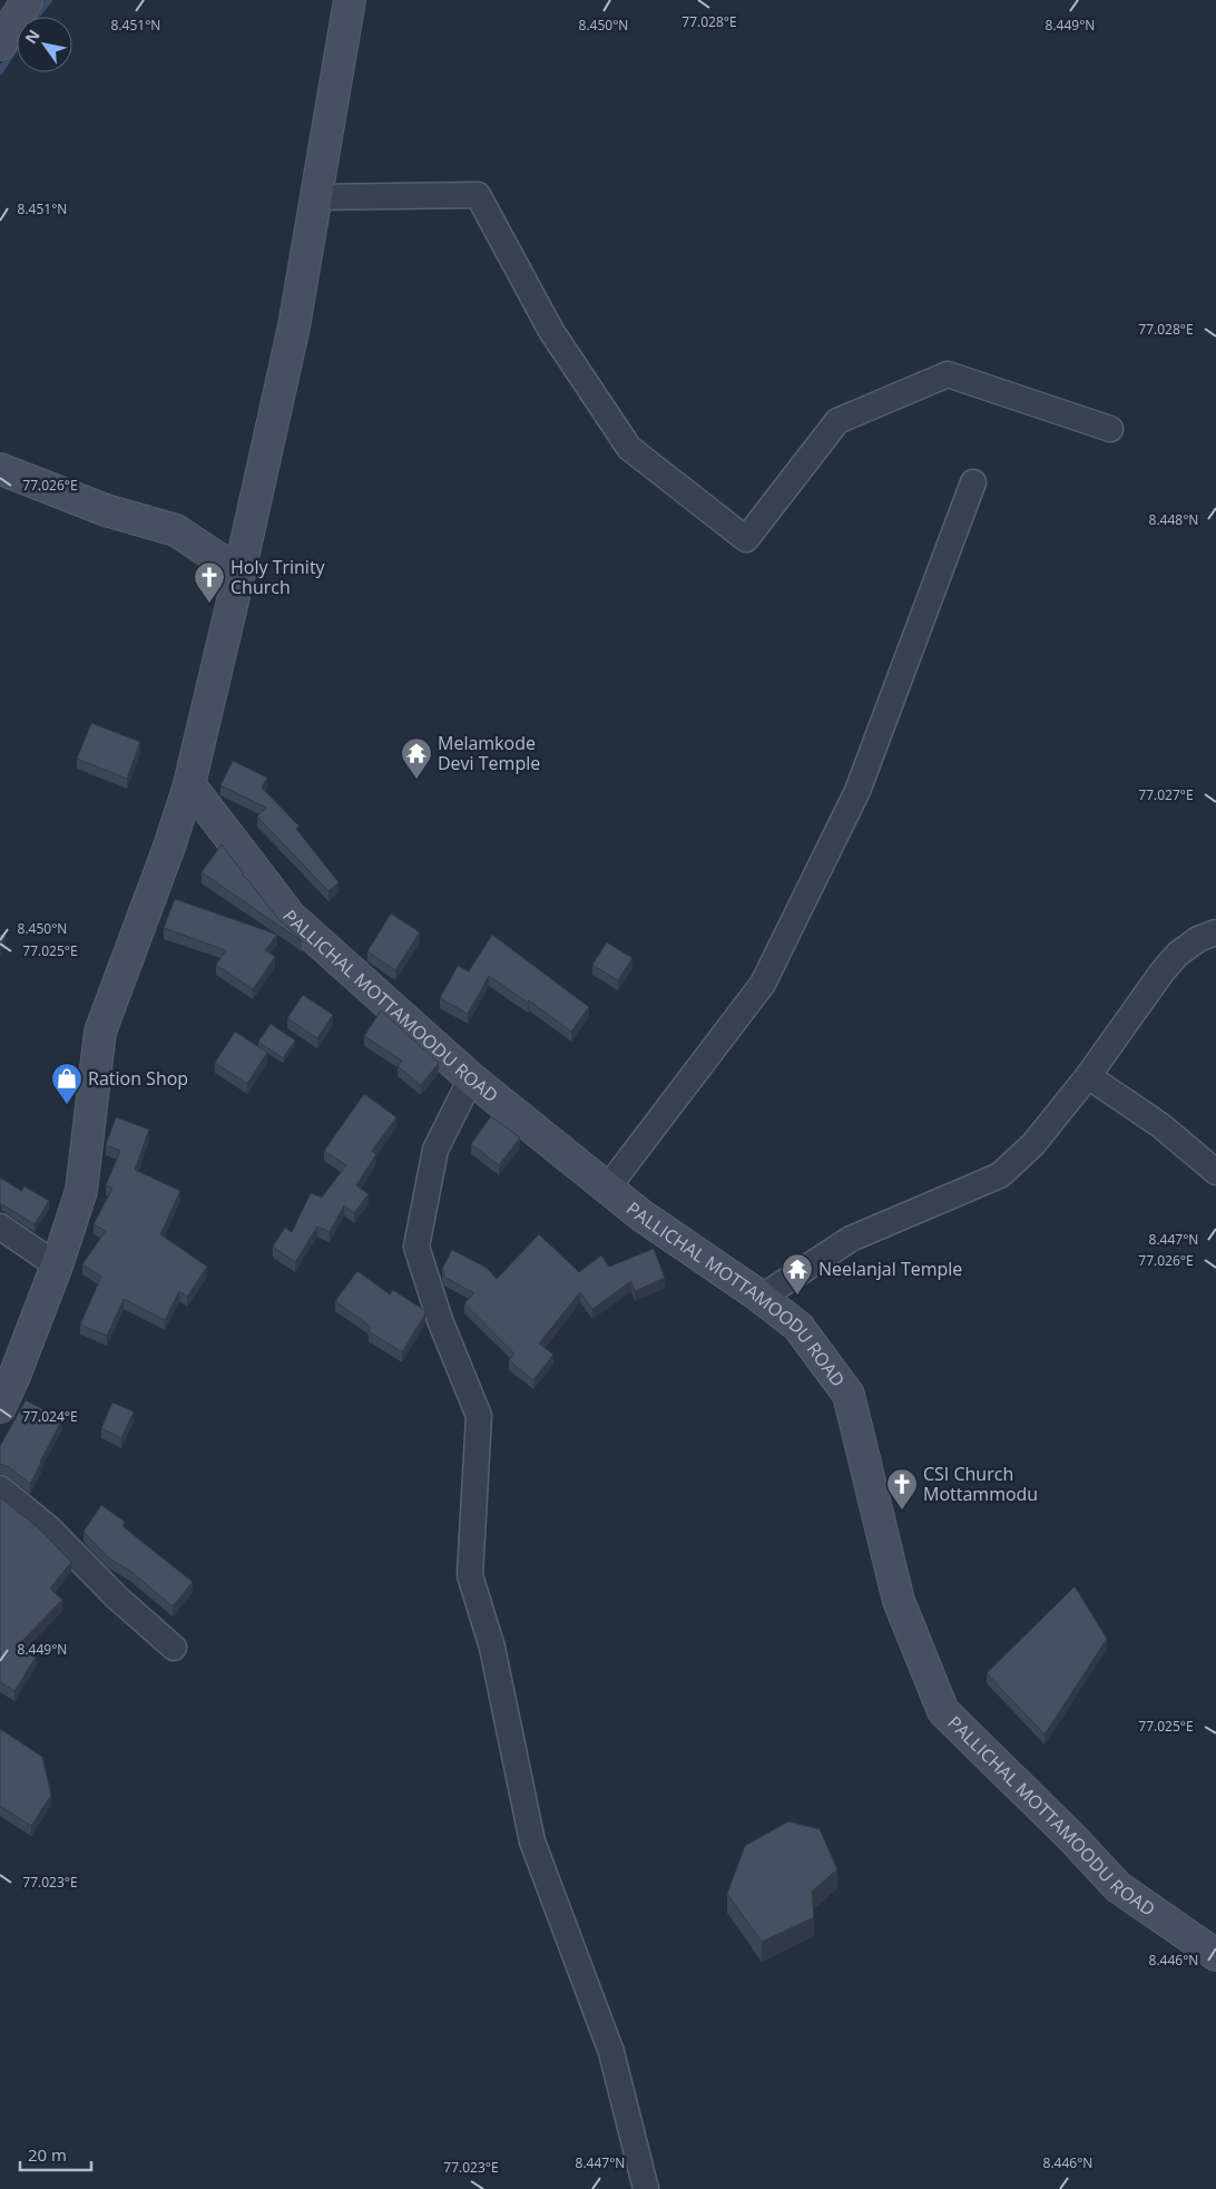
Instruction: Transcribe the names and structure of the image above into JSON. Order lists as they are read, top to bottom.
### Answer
{
  "streets": {
    "street": ["PALLICHAL MOTTAMOODU ROAD"]
  },
  "places": {
    "church": ["Holy Trinity Church", "CSI Church Mottammodu"],
    "temple": ["Melamkode Devi Temple", "Neelanjal Temple"],
    "shop": ["Ration Shop"]
  },
  "scale_bar": "20 m",
  "north": "top left",
  "coordinates": [
    "77.028°E",
    "8.451°N",
    "8.450°N",
    "8.449°N",
    "77.026°E",
    "8.448°N",
    "77.027°E",
    "77.025°E",
    "8.447°N",
    "77.024°E",
    "77.023°E",
    "8.446°N"
  ]
}
